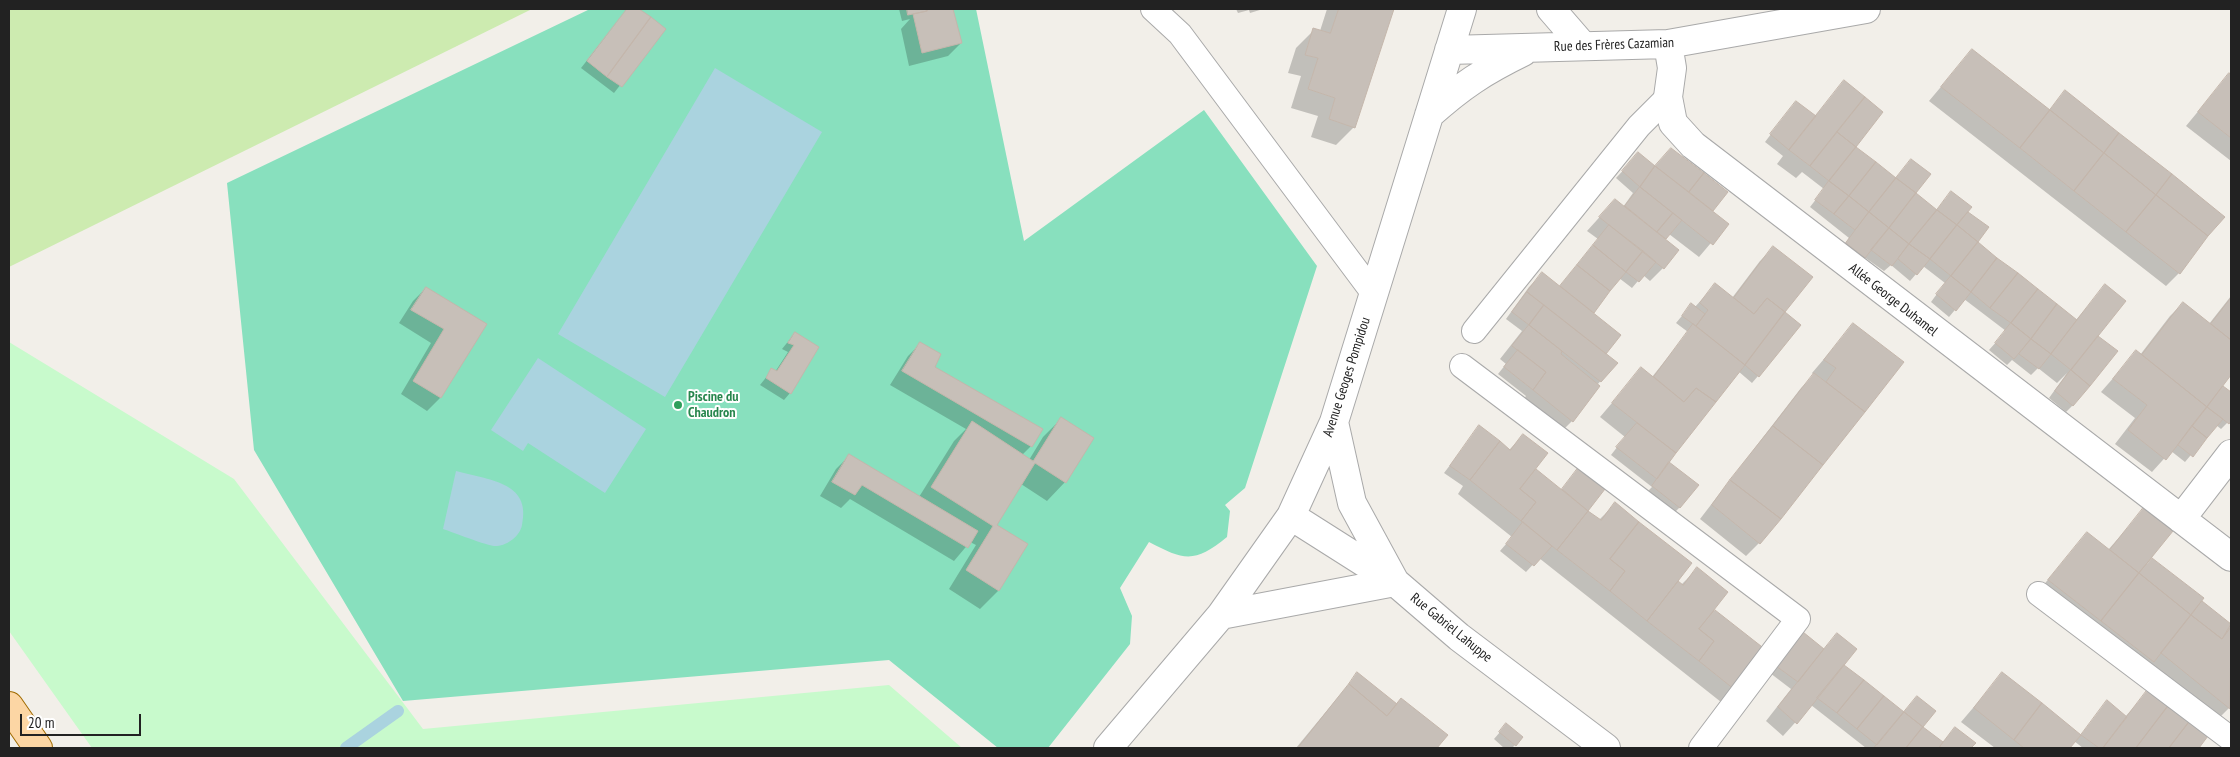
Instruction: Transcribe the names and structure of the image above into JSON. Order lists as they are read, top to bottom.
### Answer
{
  "streets": {
    "street": [
      "Rue des Frères Cazamian",
      "Allée George Duhamel",
      "Avenue Geoges Pompidou",
      "Rue Gabriel Lahuppe"
    ]
  },
  "crossings": [
    ["Rue des Frères Cazamian", "Allée George Duhamel"],
    ["Rue des Frères Cazamian", "Avenue Geoges Pompidou"],
    ["Avenue Geoges Pompidou", "Rue Gabriel Lahuppe"]
  ],
  "places": ["Piscine du Chaudron"],
  "scale_bar": "20 m"
}
